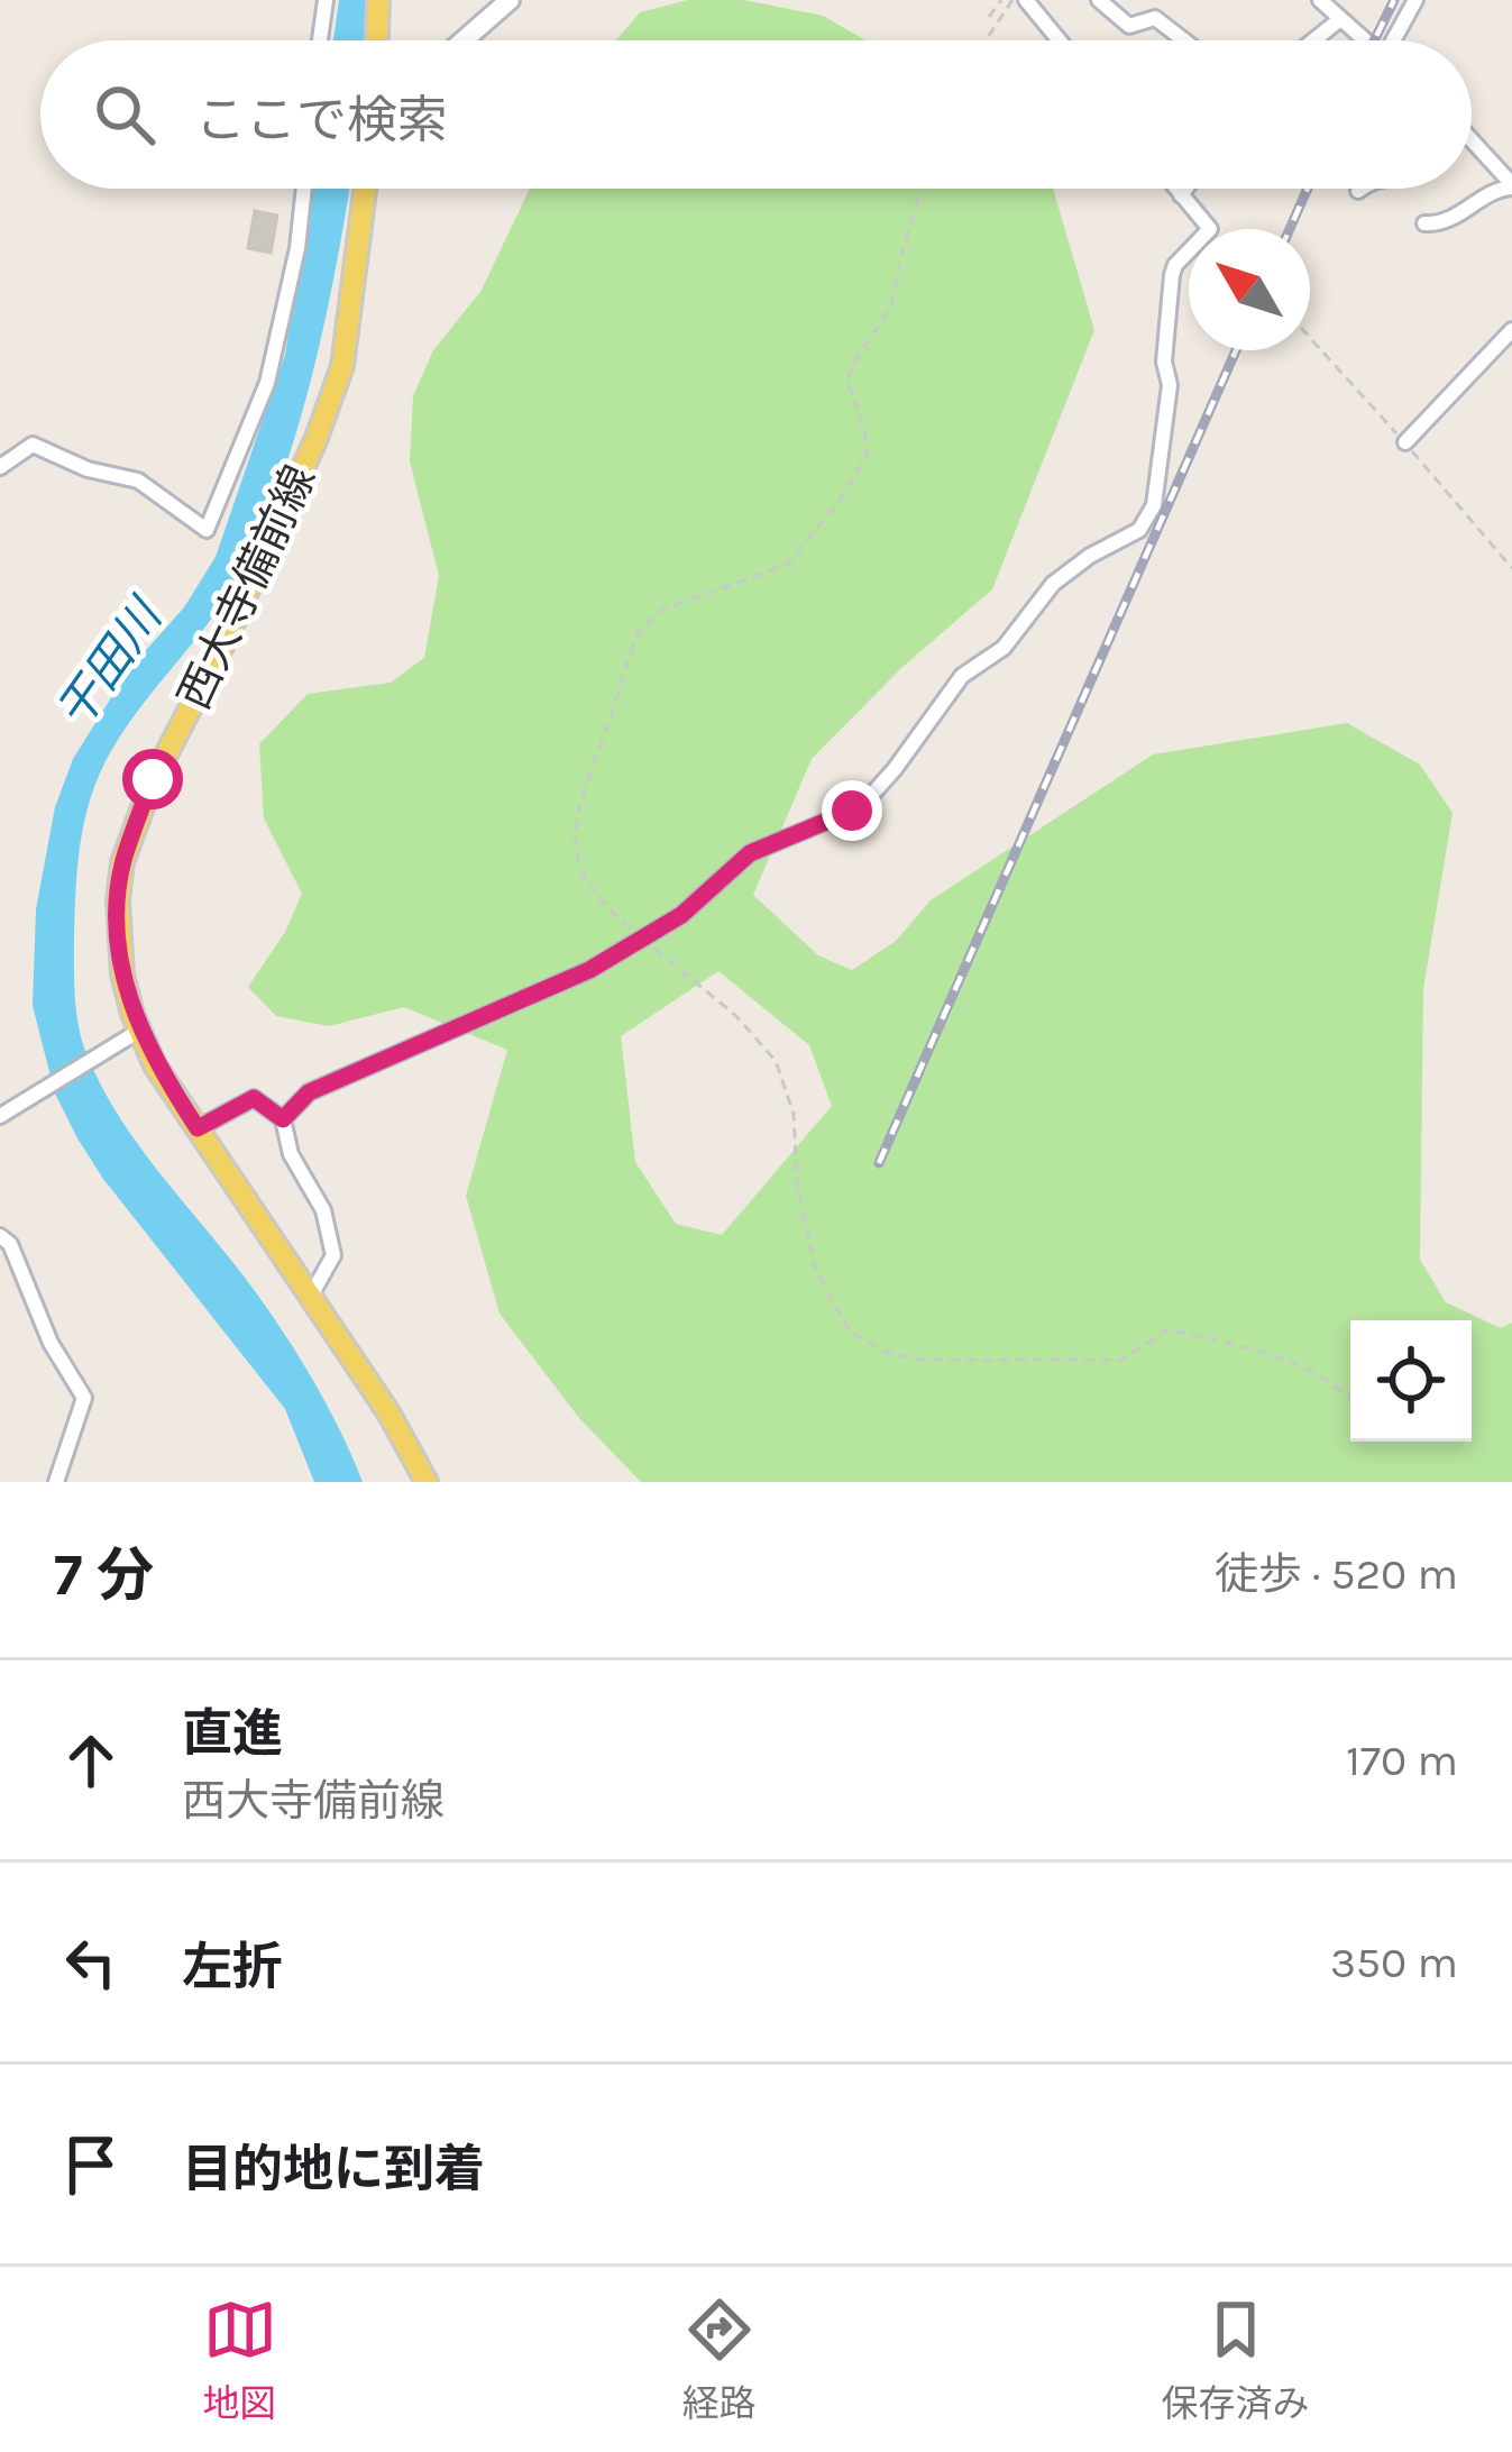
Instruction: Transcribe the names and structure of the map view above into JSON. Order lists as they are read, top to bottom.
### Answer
{
  "streets": {
    "main road": ["西大寺備前線"]
  },
  "water": ["干田川"],
  "north": "top left",
  "page": {
    "search": "ここで検索",
    "heading": ["7 分", "徒歩 · 520 m"],
    "list": [
      ["直進", "西大寺備前線", "170 m"],
      ["左折", "350 m"],
      "目的地に到着"
    ],
    "nav": ["地図", "経路", "保存済み"]
  }
}
